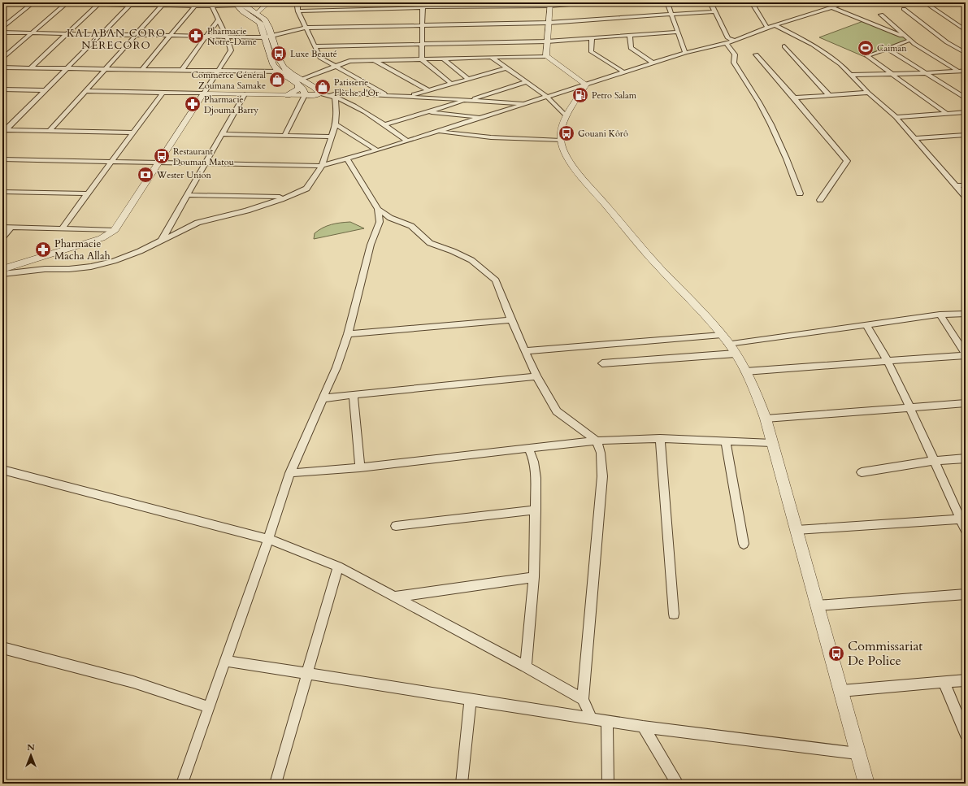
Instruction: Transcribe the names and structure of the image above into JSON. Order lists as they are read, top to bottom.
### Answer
{
  "districts": ["KALABAN CORO NÉRECORO"],
  "places": {
    "pharmacy": ["Pharmacie Notre-Dame", "Pharmacie Djouma Barry", "Pharmacie Macha Allah"],
    "sports": ["Caiman"],
    "bus stop": [
      "Luxe Beauté",
      "Gouani Kôrô",
      "Restaurant Douman Matou",
      "Commissariat De Police"
    ],
    "shop": ["Commerce Général Zoumana Samake", "Patisserie Flèche d'Or"],
    "fuel station": ["Petro Salam"],
    "bank": ["Wester Union"]
  },
  "north": "top"
}
